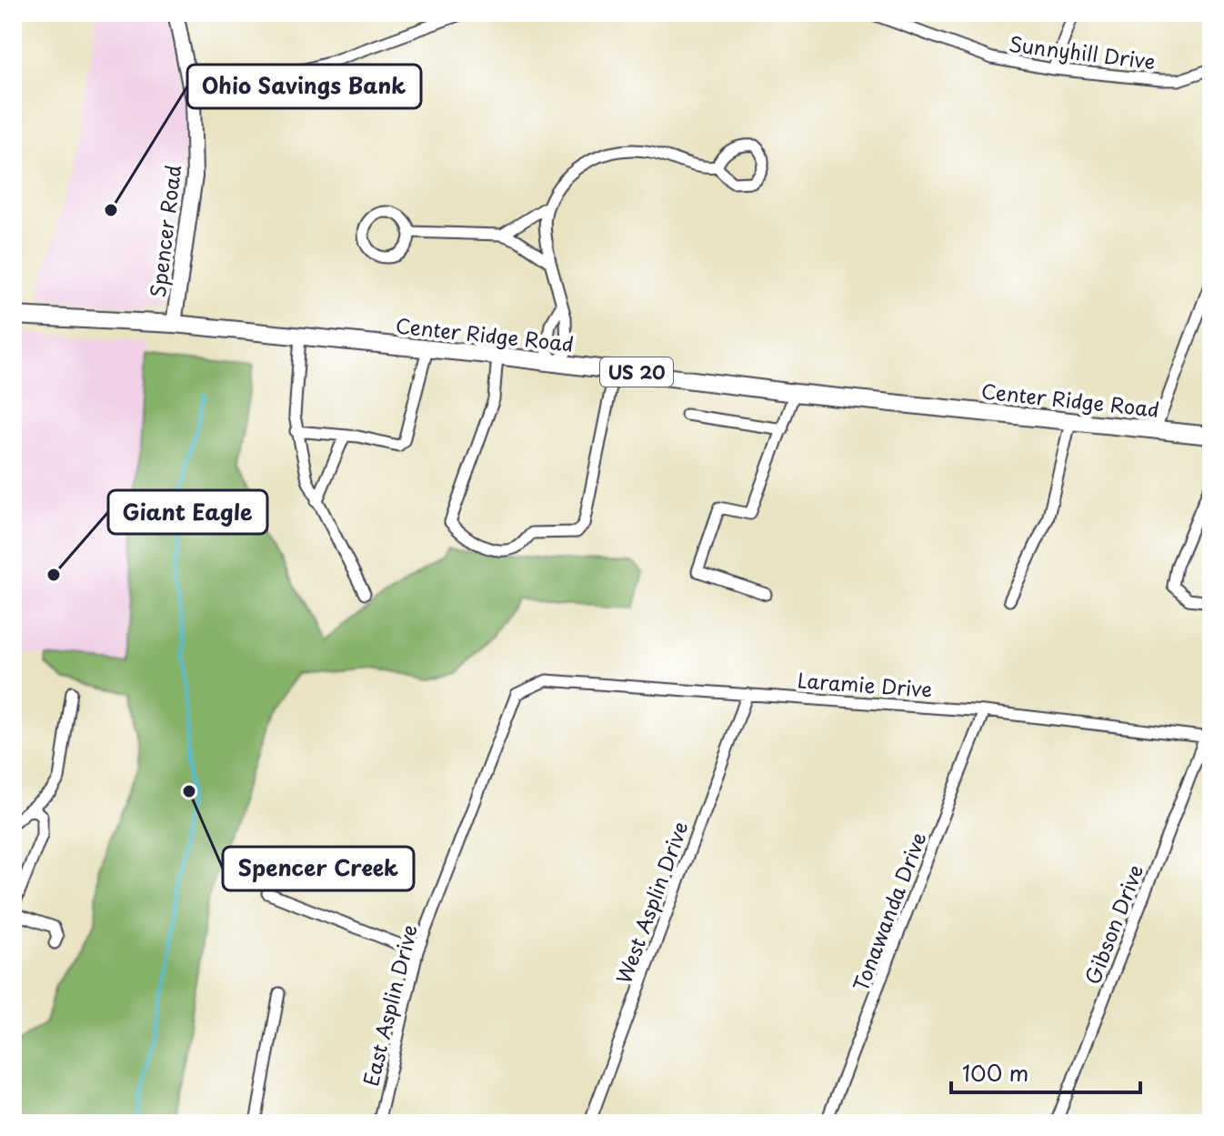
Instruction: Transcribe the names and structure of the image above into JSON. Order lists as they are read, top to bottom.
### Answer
{
  "streets": {
    "main road": ["Center Ridge Road", "US 20"],
    "street": [
      "Sunnyhill Drive",
      "Spencer Road",
      "Laramie Drive",
      "West Asplin Drive",
      "Tonawanda Drive",
      "Gibson Drive",
      "East Asplin Drive"
    ]
  },
  "crossings": [
    ["Spencer Road", "Center Ridge Road"],
    ["Laramie Drive", "West Asplin Drive"],
    ["Laramie Drive", "Tonawanda Drive"],
    ["Laramie Drive", "Gibson Drive"],
    ["Laramie Drive", "East Asplin Drive"]
  ],
  "places": ["Ohio Savings Bank", "Giant Eagle", "Spencer Creek"],
  "scale_bar": "100 m"
}
